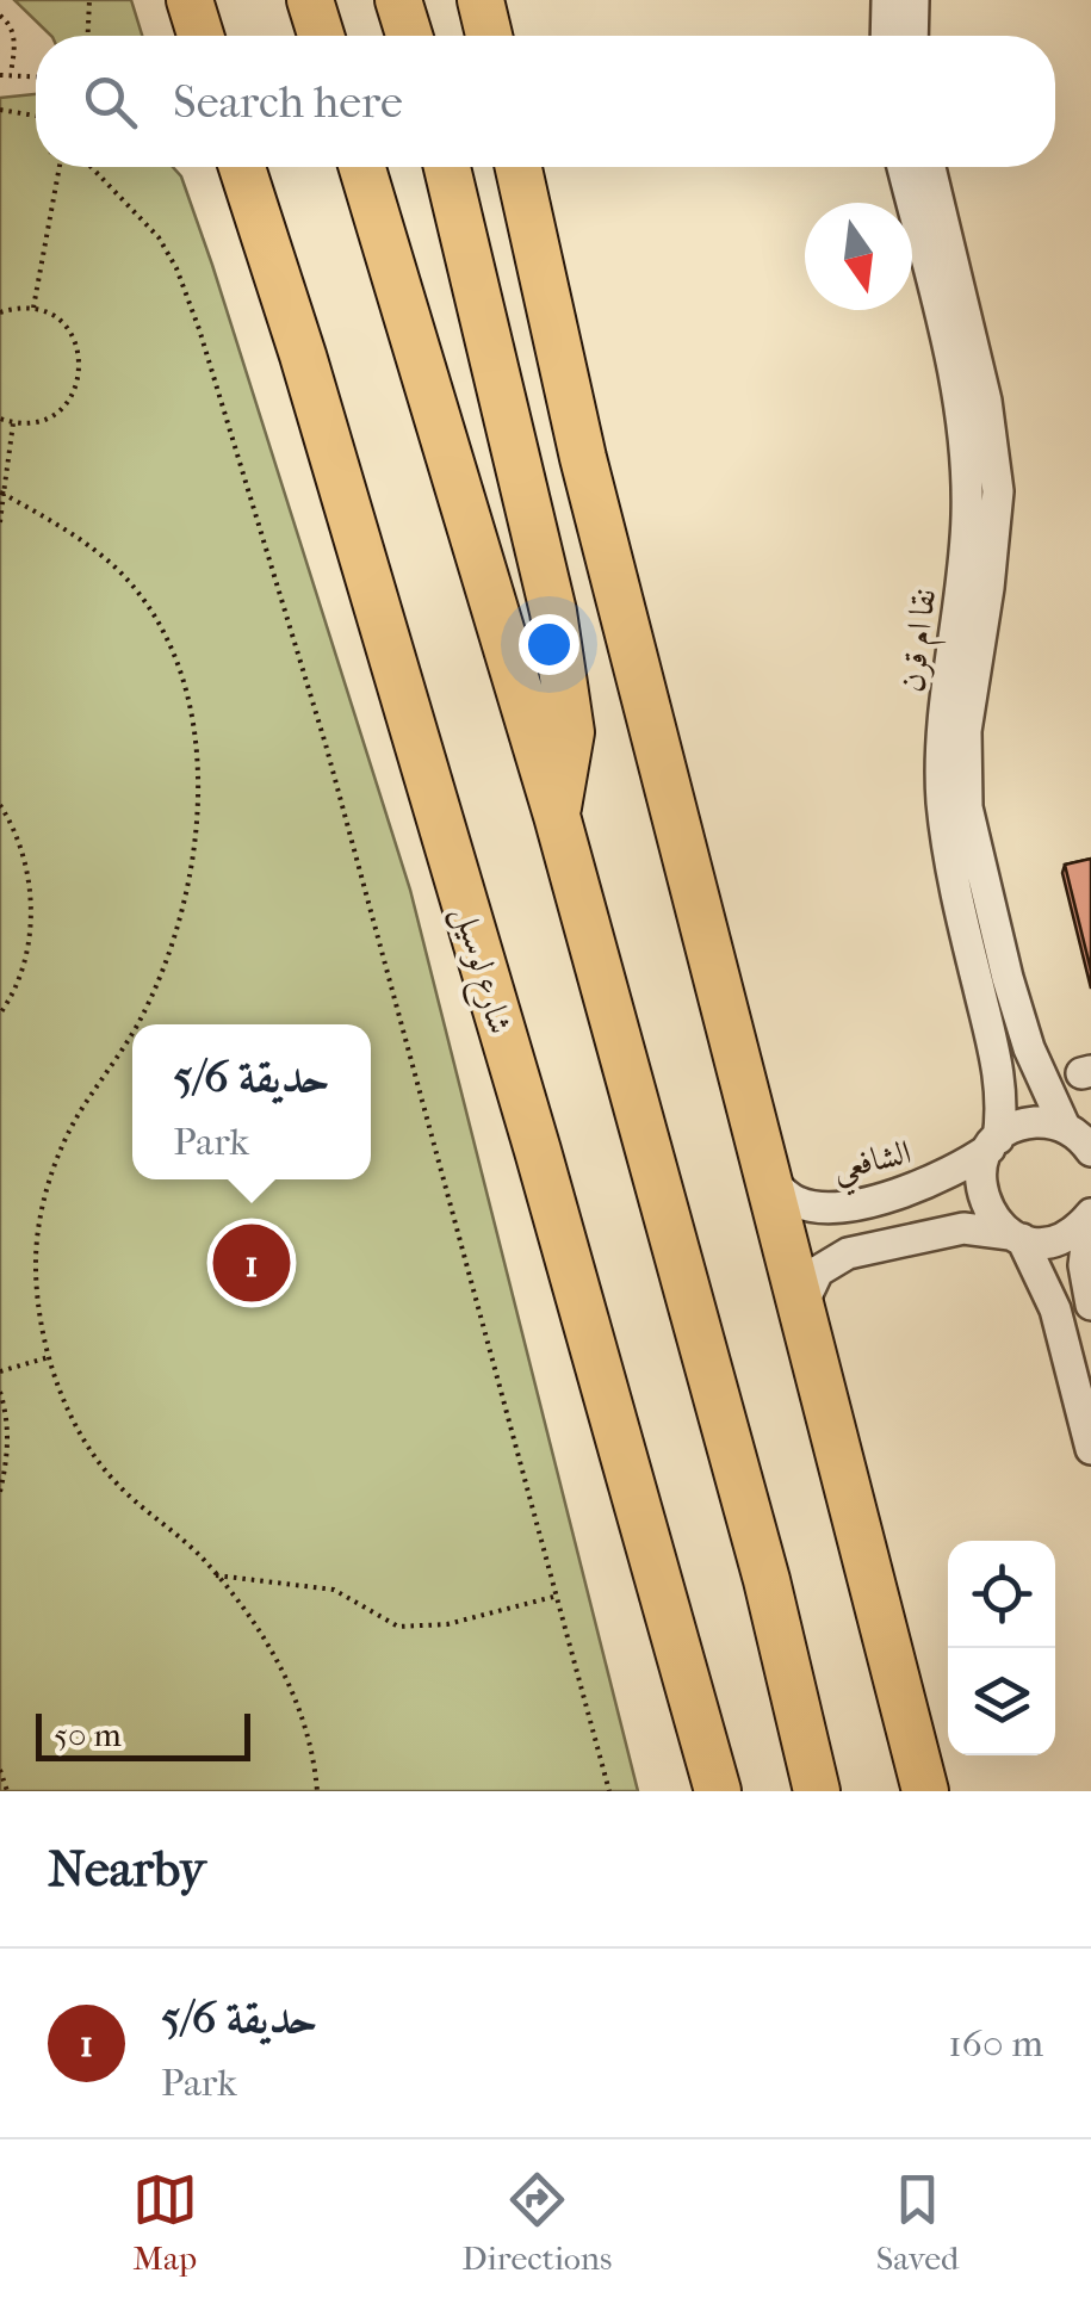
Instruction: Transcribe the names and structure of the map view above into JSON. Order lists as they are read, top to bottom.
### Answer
{
  "streets": {
    "highway": ["شارع لوسيل"],
    "street": ["نقا ام قرن", "الشافعي"]
  },
  "crossings": [
    ["نقا ام قرن", "الشافعي"]
  ],
  "scale_bar": "50 m",
  "north": "bottom",
  "page": {
    "search": "Search here",
    "popup": ["حديقة 5/6", "Park"],
    "pins": "1",
    "scale": "50 m",
    "heading": "Nearby",
    "list": [
      {
        "mark": "1",
        "name": "حديقة 5/6",
        "note": "Park",
        "value": "160 m"
      }
    ],
    "nav": ["Map", "Directions", "Saved"]
  }
}
